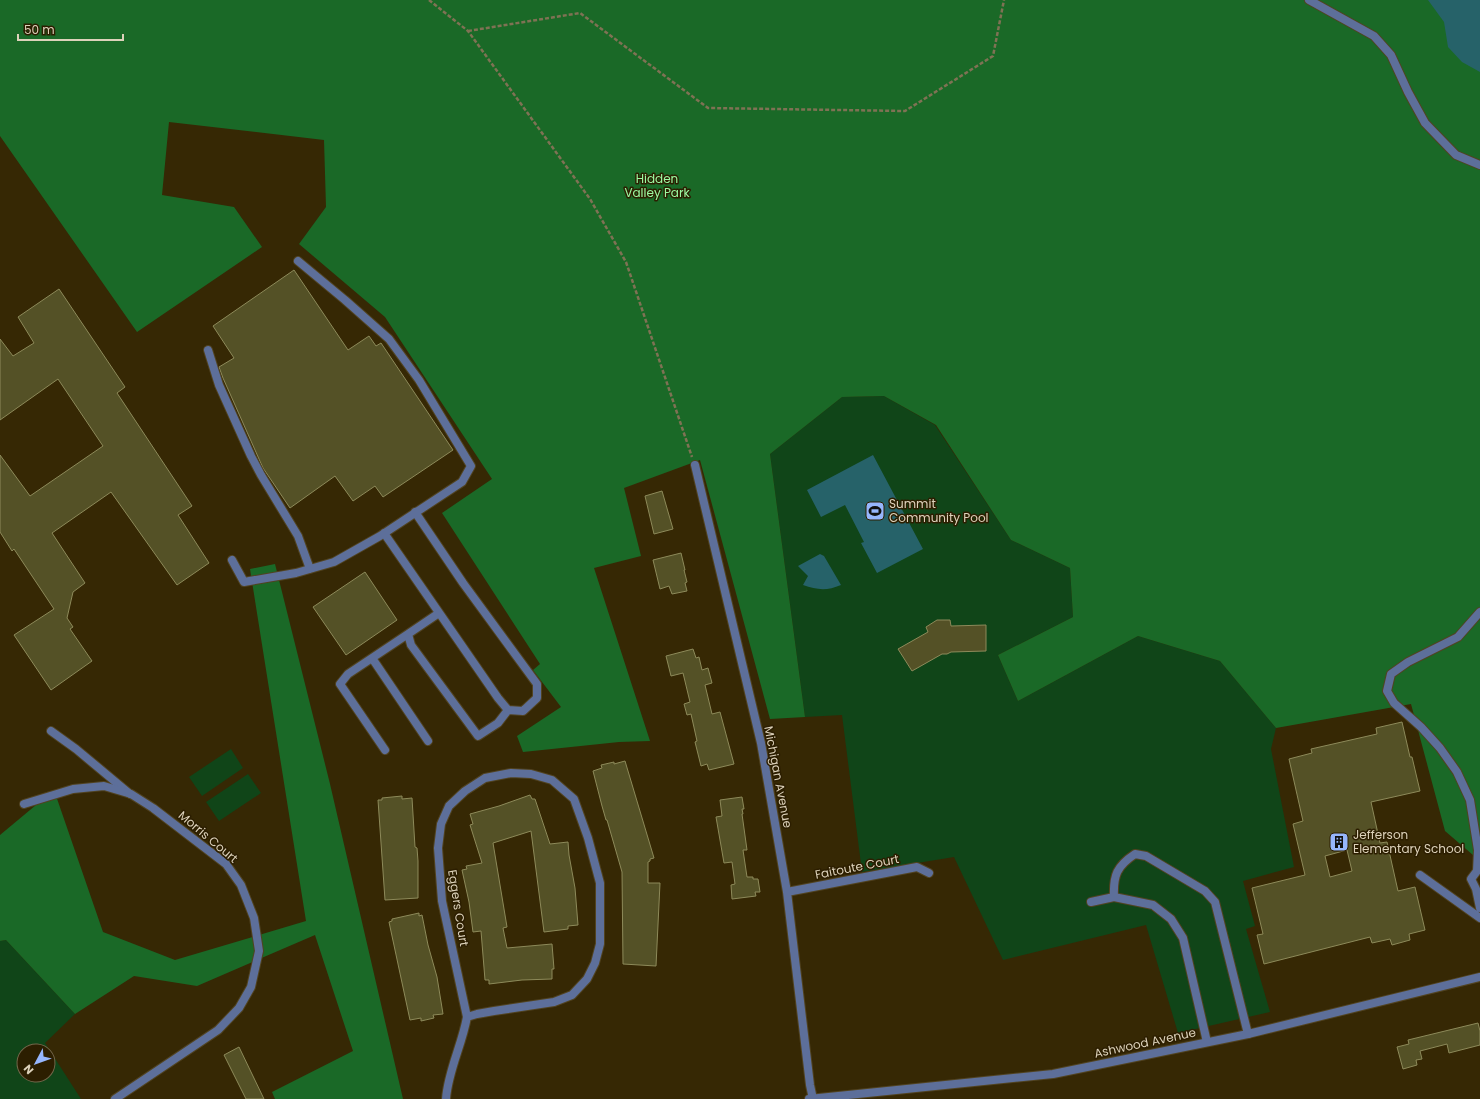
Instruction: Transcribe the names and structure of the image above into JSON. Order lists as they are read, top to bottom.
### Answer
{
  "streets": {
    "street": [
      "Michigan Avenue",
      "Morris Court",
      "Faitoute Court",
      "Eggers Court",
      "Ashwood Avenue"
    ]
  },
  "crossings": [
    ["Michigan Avenue", "Faitoute Court"],
    ["Michigan Avenue", "Ashwood Avenue"]
  ],
  "parks": ["Hidden Valley Park"],
  "places": {
    "sports": ["Summit Community Pool"],
    "building": ["Jefferson Elementary School"]
  },
  "scale_bar": "50 m",
  "north": "bottom left"
}
